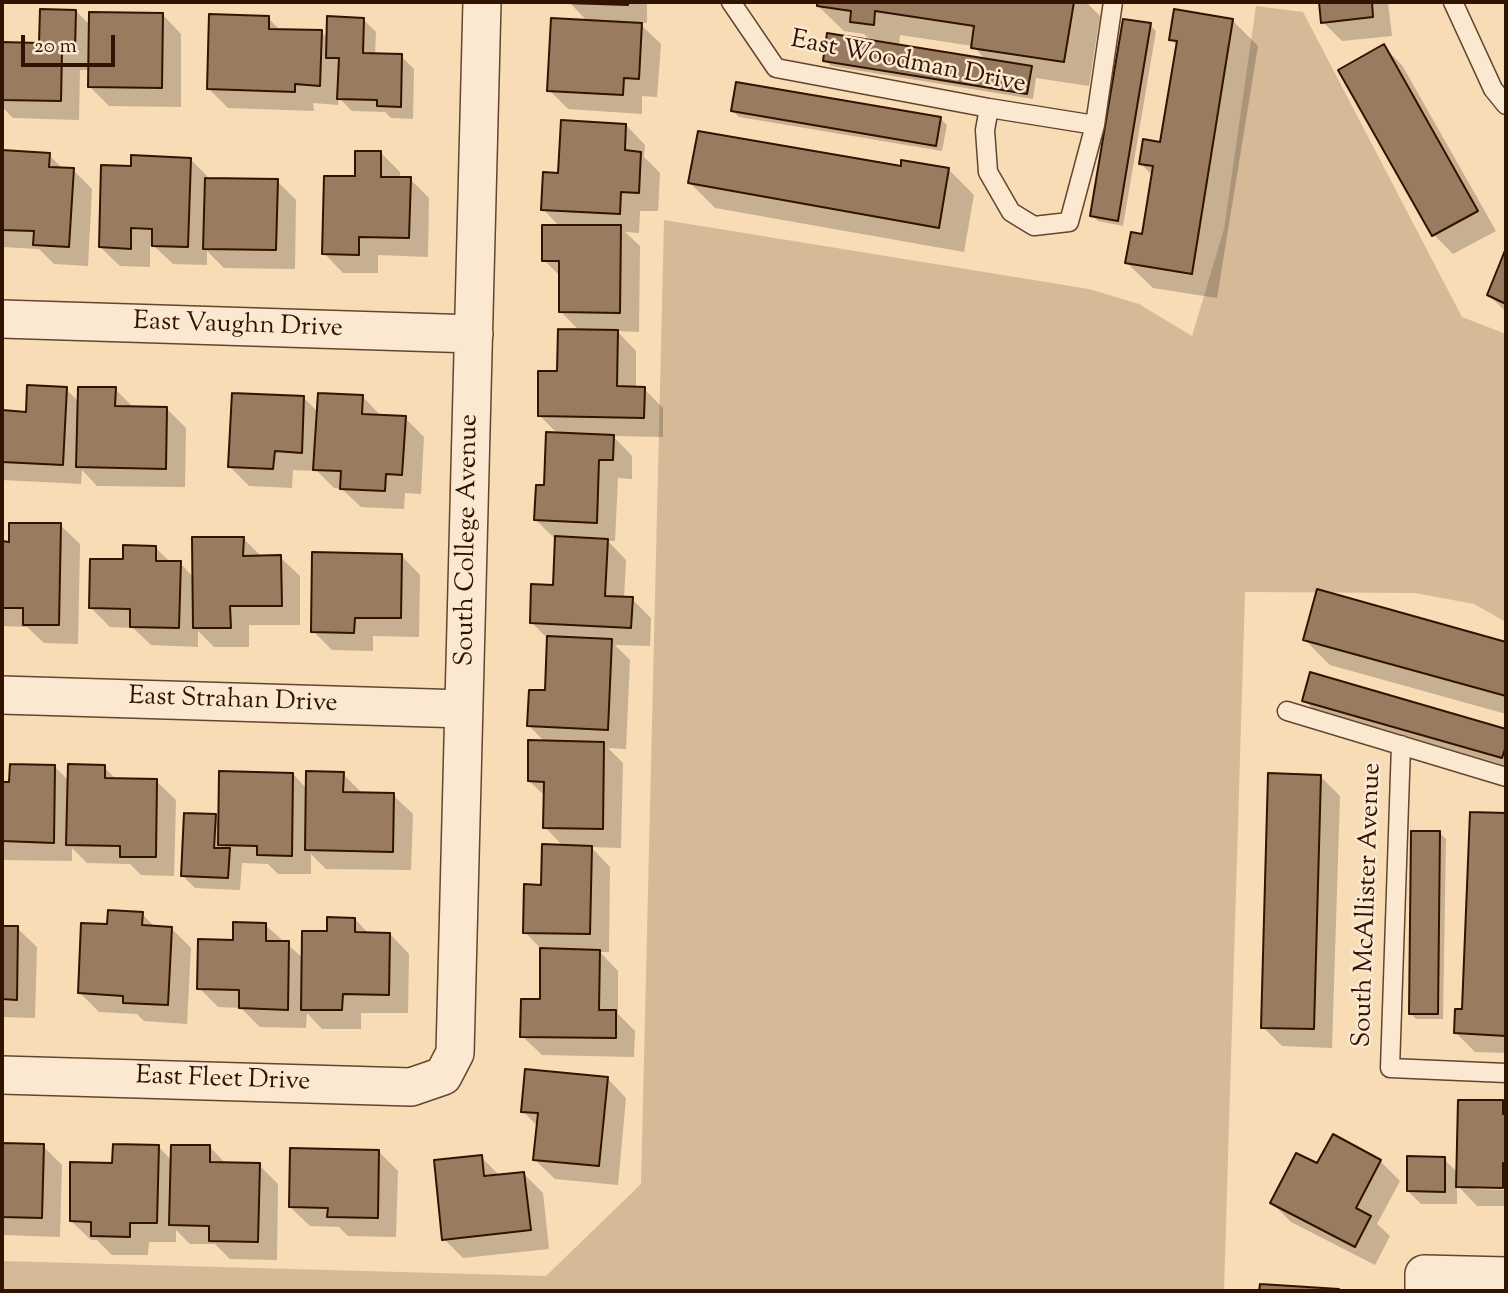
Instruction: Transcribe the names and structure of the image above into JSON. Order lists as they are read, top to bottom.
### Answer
{
  "streets": {
    "street": [
      "East Vaughn Drive",
      "South College Avenue",
      "East Strahan Drive",
      "East Fleet Drive"
    ],
    "lane": ["East Woodman Drive", "South McAllister Avenue"]
  },
  "crossings": [
    ["East Vaughn Drive", "South College Avenue"],
    ["South College Avenue", "East Strahan Drive"],
    ["South College Avenue", "East Fleet Drive"]
  ],
  "scale_bar": "20 m"
}
